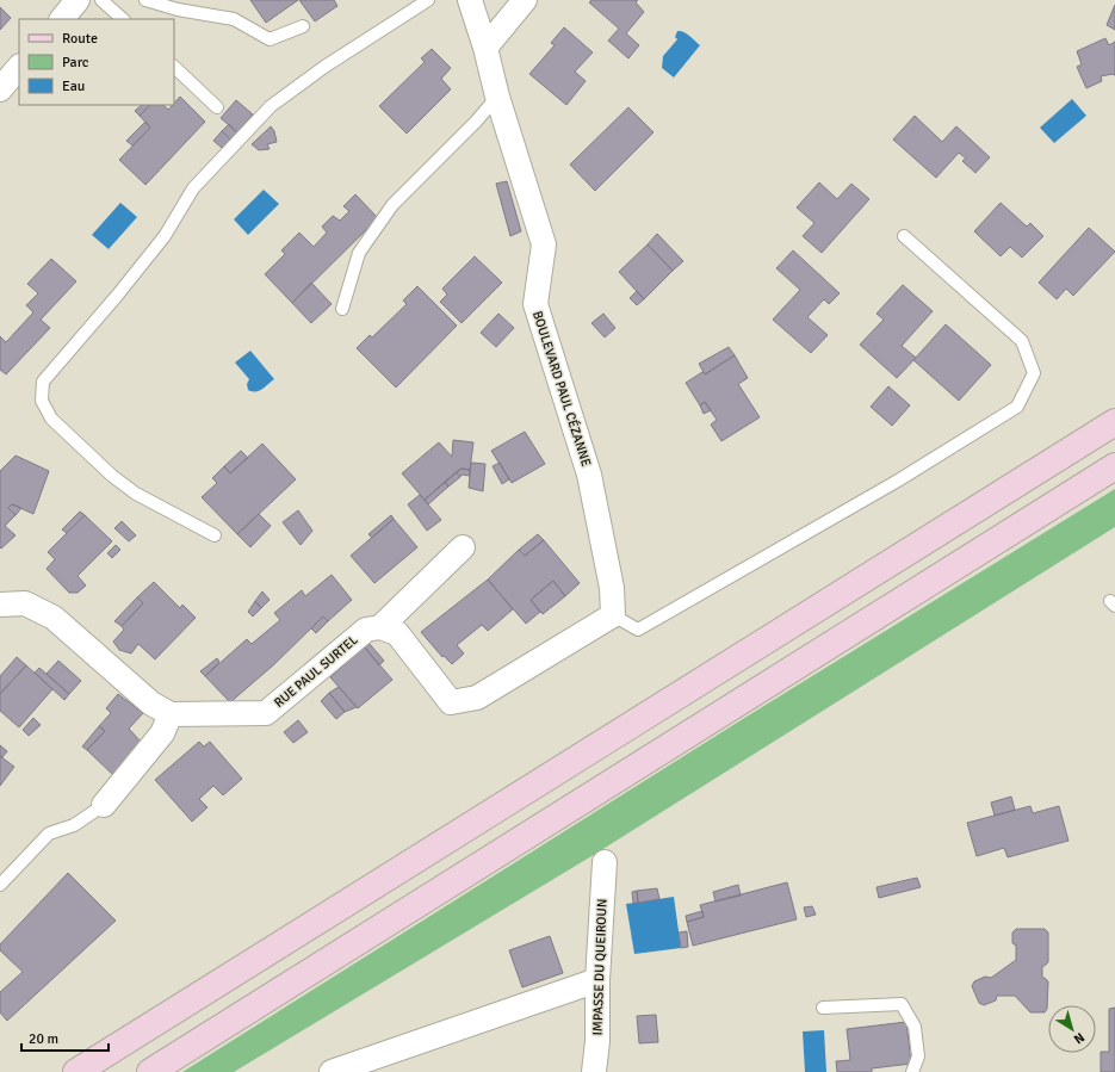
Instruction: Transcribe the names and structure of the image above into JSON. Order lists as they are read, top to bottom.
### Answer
{
  "streets": {
    "street": ["BOULEVARD PAUL CÉZANNE", "RUE PAUL SURTEL", "IMPASSE DU QUEIROUN"]
  },
  "legend": ["Route", "Parc", "Eau"],
  "scale_bar": "20 m",
  "north": "bottom right"
}
